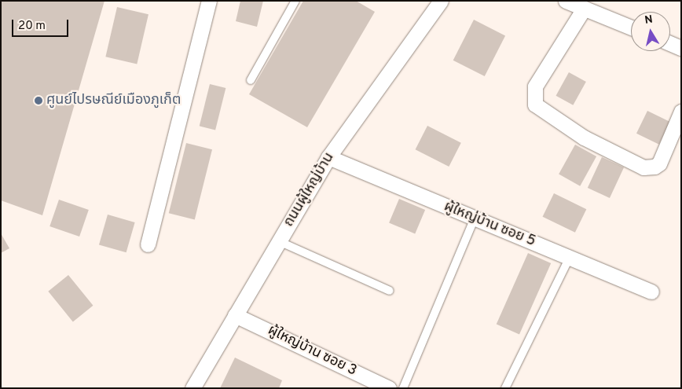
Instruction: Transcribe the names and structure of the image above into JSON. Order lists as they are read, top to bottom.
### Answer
{
  "streets": {
    "street": ["ถนนผู้ใหญ่บ้าน", "ผู้ใหญ่บ้าน ซอย 5", "ผู้ใหญ่บ้าน ซอย 3"]
  },
  "crossings": [
    ["ถนนผู้ใหญ่บ้าน", "ผู้ใหญ่บ้าน ซอย 5"],
    ["ถนนผู้ใหญ่บ้าน", "ผู้ใหญ่บ้าน ซอย 3"]
  ],
  "places": ["ศูนย์ไปรษณีย์เมืองภูเก็ต"],
  "scale_bar": "20 m",
  "north": "top"
}
